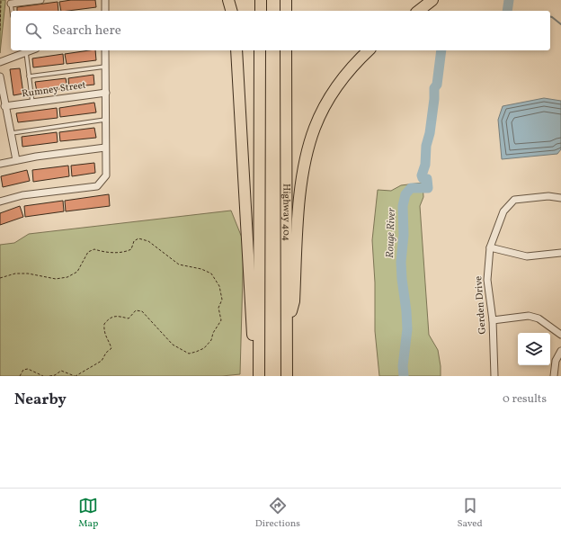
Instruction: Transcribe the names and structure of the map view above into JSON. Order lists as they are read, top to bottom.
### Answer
{
  "streets": {
    "highway": ["Highway 404"],
    "street": ["Rumney Street", "Gerden Drive"]
  },
  "water": ["Rouge River"],
  "page": {
    "search": "Search here",
    "heading": ["Nearby", "0 results"],
    "nav": ["Map", "Directions", "Saved"]
  }
}
